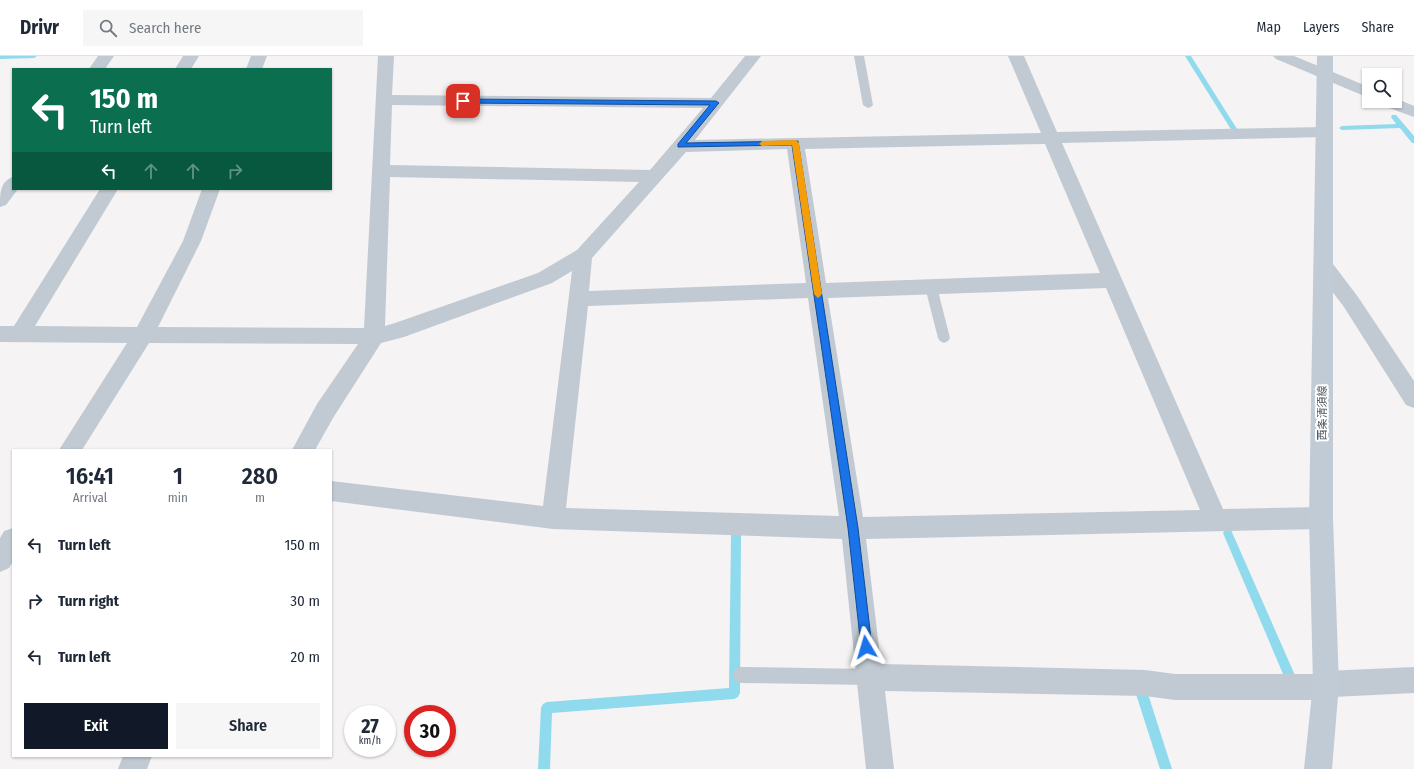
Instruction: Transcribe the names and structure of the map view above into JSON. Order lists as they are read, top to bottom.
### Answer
{
  "streets": {
    "main road": ["西条清須線"]
  },
  "page": {
    "header": "Drivr",
    "search": "Search here",
    "nav": ["Map", "Layers", "Share"],
    "turn": ["150 m", "Turn left"],
    "eta": [
      "16:41",
      "Arrival",
      "1",
      "min",
      "280",
      "m"
    ],
    "list": [
      {
        "name": "Turn left",
        "value": "150 m"
      },
      {
        "name": "Turn right",
        "value": "30 m"
      },
      {
        "name": "Turn left",
        "value": "20 m"
      }
    ],
    "buttons": ["Exit", "Share"],
    "speed": "27 km/h",
    "limit": "30"
  }
}
